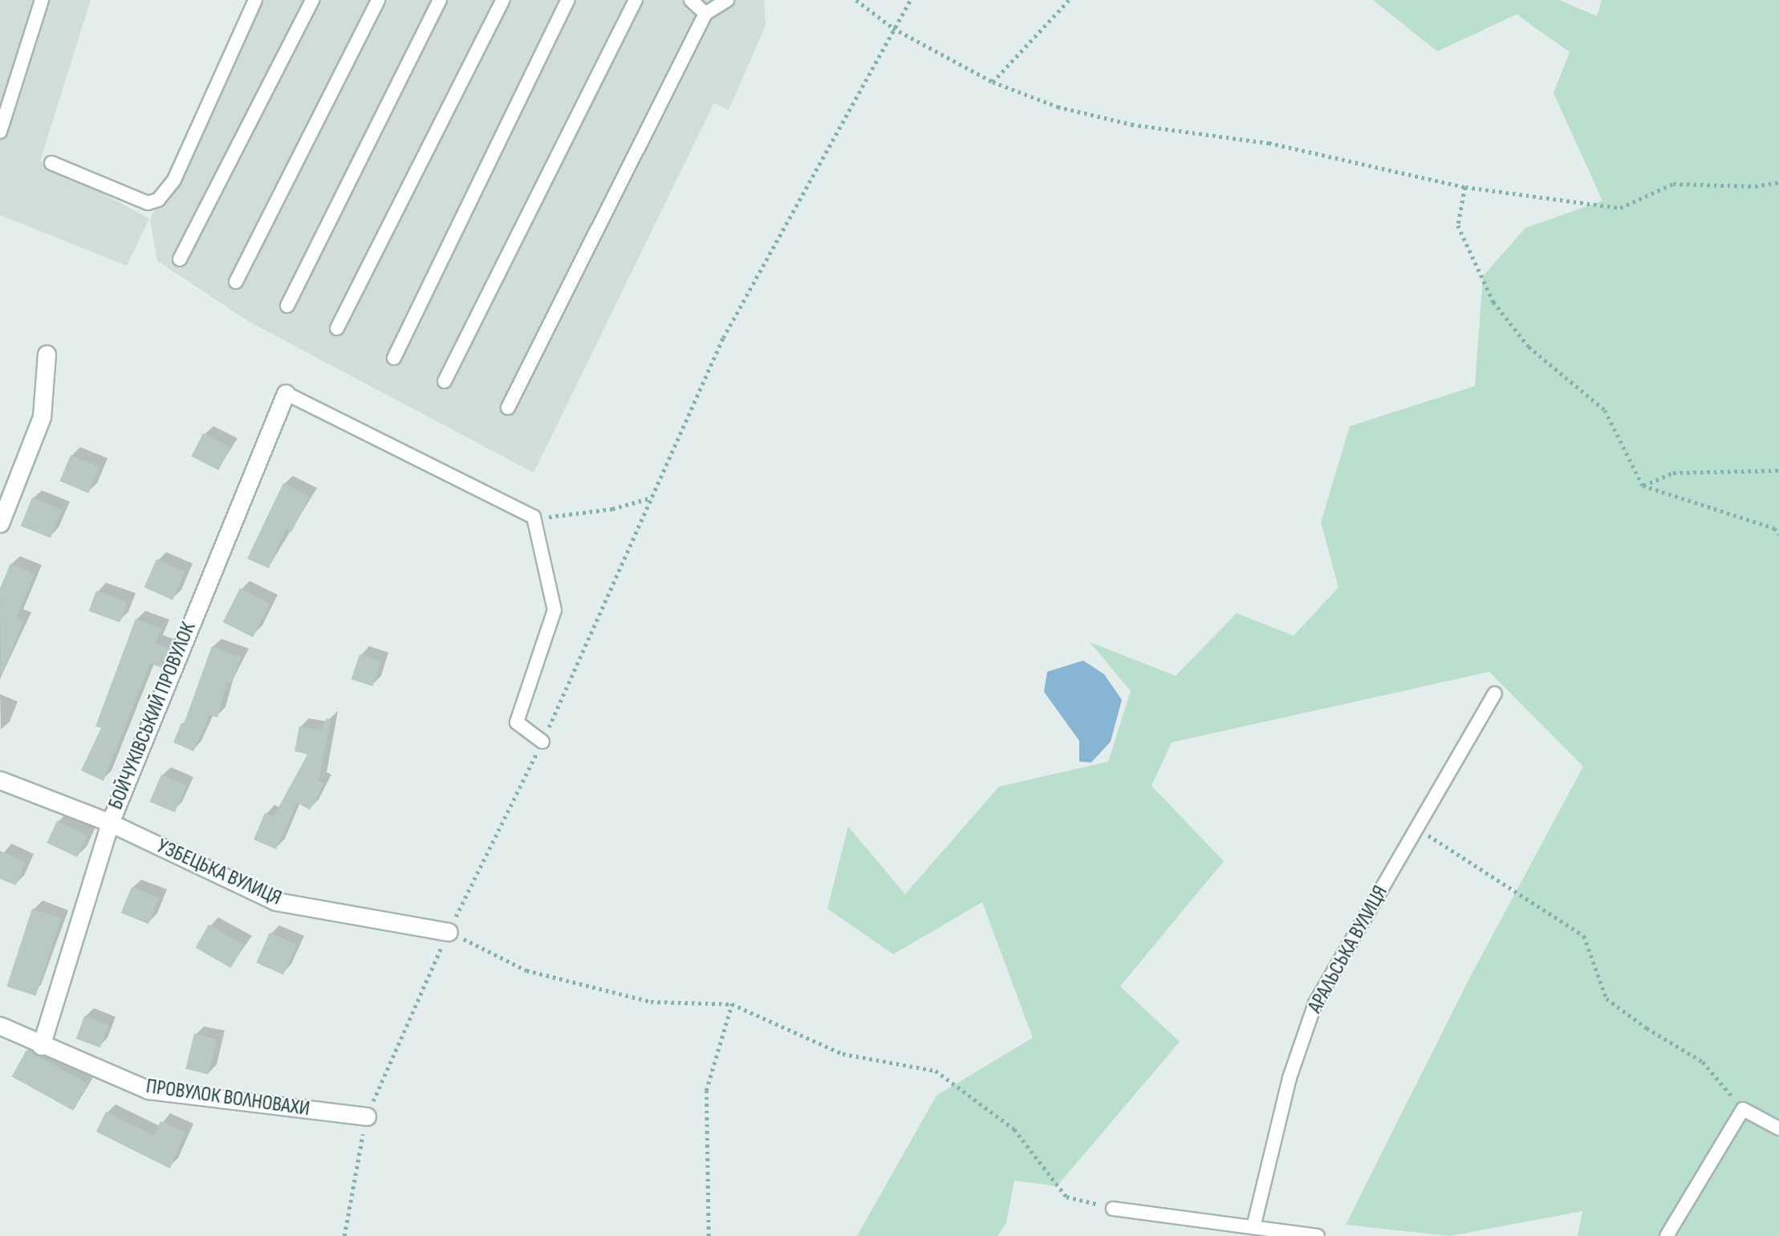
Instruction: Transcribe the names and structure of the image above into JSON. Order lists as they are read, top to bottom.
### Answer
{
  "streets": {
    "street": ["БОЙЧУКІВСЬКИЙ ПРОВУЛОК", "УЗБЕЦЬКА ВУЛИЦЯ", "ПРОВУЛОК ВОЛНОВАХИ"],
    "lane": ["АРАЛЬСЬКА ВУЛИЦЯ"]
  },
  "crossings": [
    ["БОЙЧУКІВСЬКИЙ ПРОВУЛОК", "УЗБЕЦЬКА ВУЛИЦЯ"],
    ["БОЙЧУКІВСЬКИЙ ПРОВУЛОК", "ПРОВУЛОК ВОЛНОВАХИ"]
  ]
}
